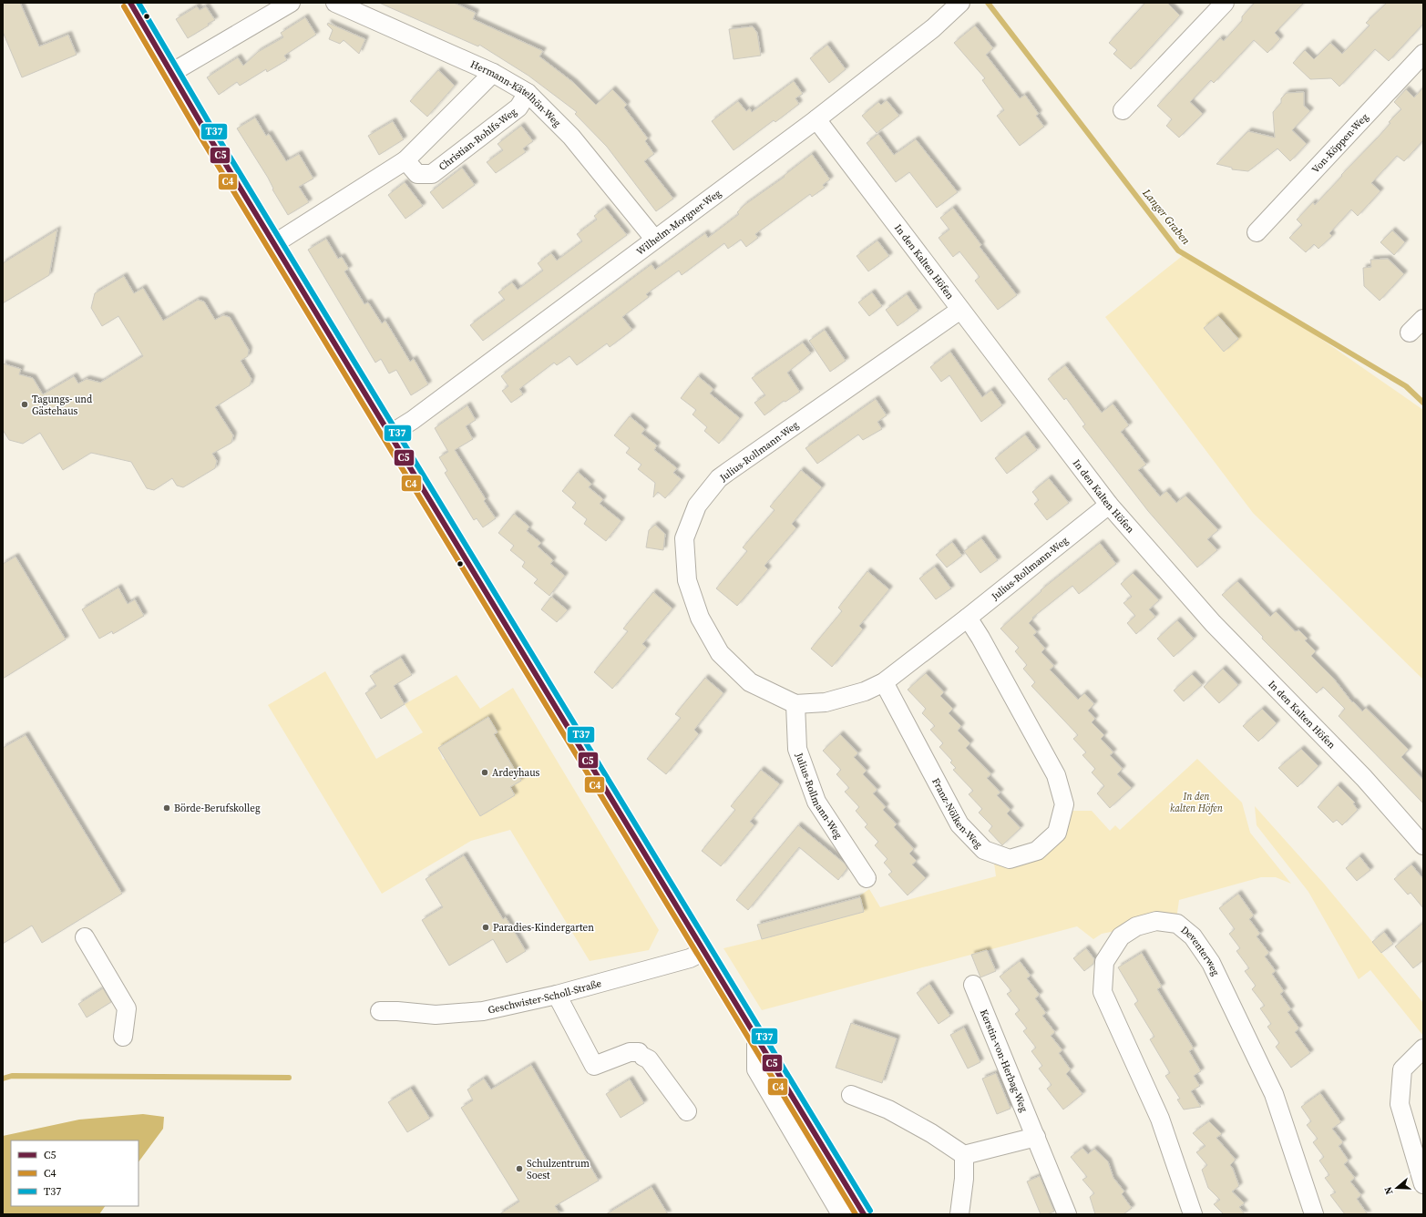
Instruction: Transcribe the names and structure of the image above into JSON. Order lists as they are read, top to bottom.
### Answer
{
  "streets": {
    "street": [
      "Hermann-Kätelhön-Weg",
      "Christian-Rohlfs-Weg",
      "Von-Köppen-Weg",
      "Wilhelm-Morgner-Weg",
      "In den Kalten Höfen",
      "Julius-Rollmann-Weg",
      "Franz-Nölken-Weg",
      "Deventerweg",
      "Geschwister-Scholl-Straße",
      "Kerstin-von-Herbag-Weg"
    ]
  },
  "crossings": [
    ["Hermann-Kätelhön-Weg", "Christian-Rohlfs-Weg"],
    ["Hermann-Kätelhön-Weg", "Wilhelm-Morgner-Weg"],
    ["Wilhelm-Morgner-Weg", "In den Kalten Höfen"],
    ["In den Kalten Höfen", "Julius-Rollmann-Weg"],
    ["Julius-Rollmann-Weg", "Franz-Nölken-Weg"]
  ],
  "water": ["Langer Graben"],
  "parks": ["In den kalten Höfen"],
  "places": [
    "Tagungs- und Gästehaus",
    "Ardeyhaus",
    "Börde-Berufskolleg",
    "Paradies-Kindergarten",
    "Schulzentrum Soest"
  ],
  "lines": ["transit line C5", "transit line T37", "transit line C4"],
  "legend": ["C5", "C4", "T37"],
  "north": "left"
}
